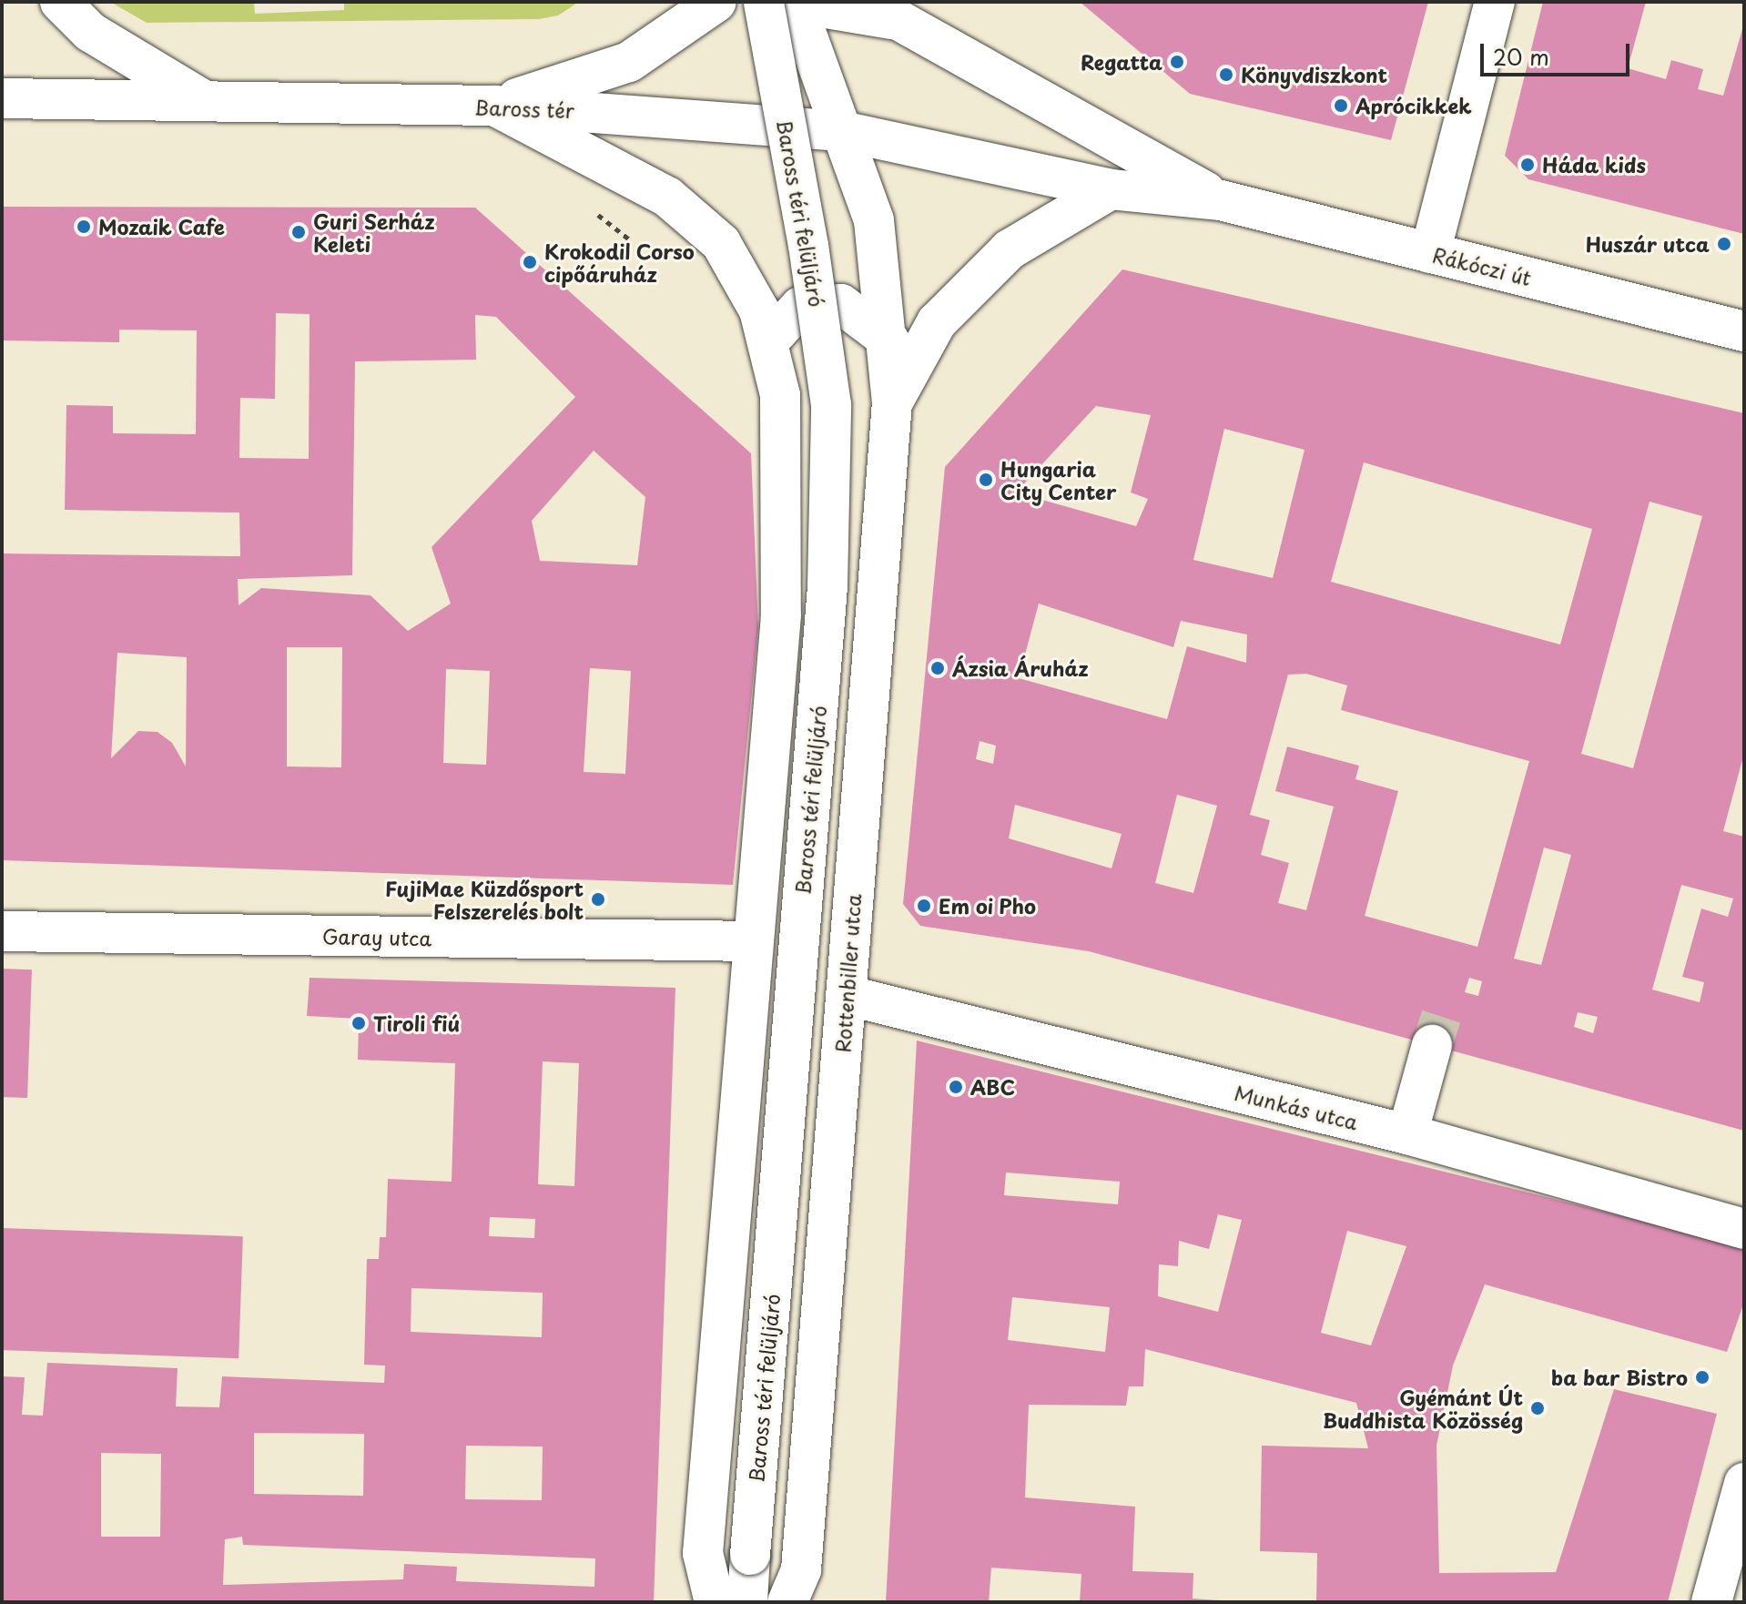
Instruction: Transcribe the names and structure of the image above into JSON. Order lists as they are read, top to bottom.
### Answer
{
  "streets": {
    "street": [
      "Baross tér",
      "Baross téri felüljáró",
      "Rákóczi út",
      "Garay utca",
      "Rottenbiller utca",
      "Munkás utca"
    ]
  },
  "crossings": [
    ["Baross tér", "Rákóczi út"],
    ["Baross tér", "Rottenbiller utca"],
    ["Rottenbiller utca", "Munkás utca"]
  ],
  "places": [
    "Regatta",
    "Könyvdiszkont",
    "Aprócikkek",
    "Háda kids",
    "Mozaik Cafe",
    "Guri Serház Keleti",
    "Huszár utca",
    "Krokodil Corso cipőáruház",
    "Hungaria City Center",
    "Ázsia Áruház",
    "FujiMae Küzdősport Felszerelés bolt",
    "Em oi Pho",
    "Tiroli fiú",
    "ABC",
    "ba bar Bistro",
    "Gyémánt Út Buddhista Közösség"
  ],
  "scale_bar": "20 m"
}
